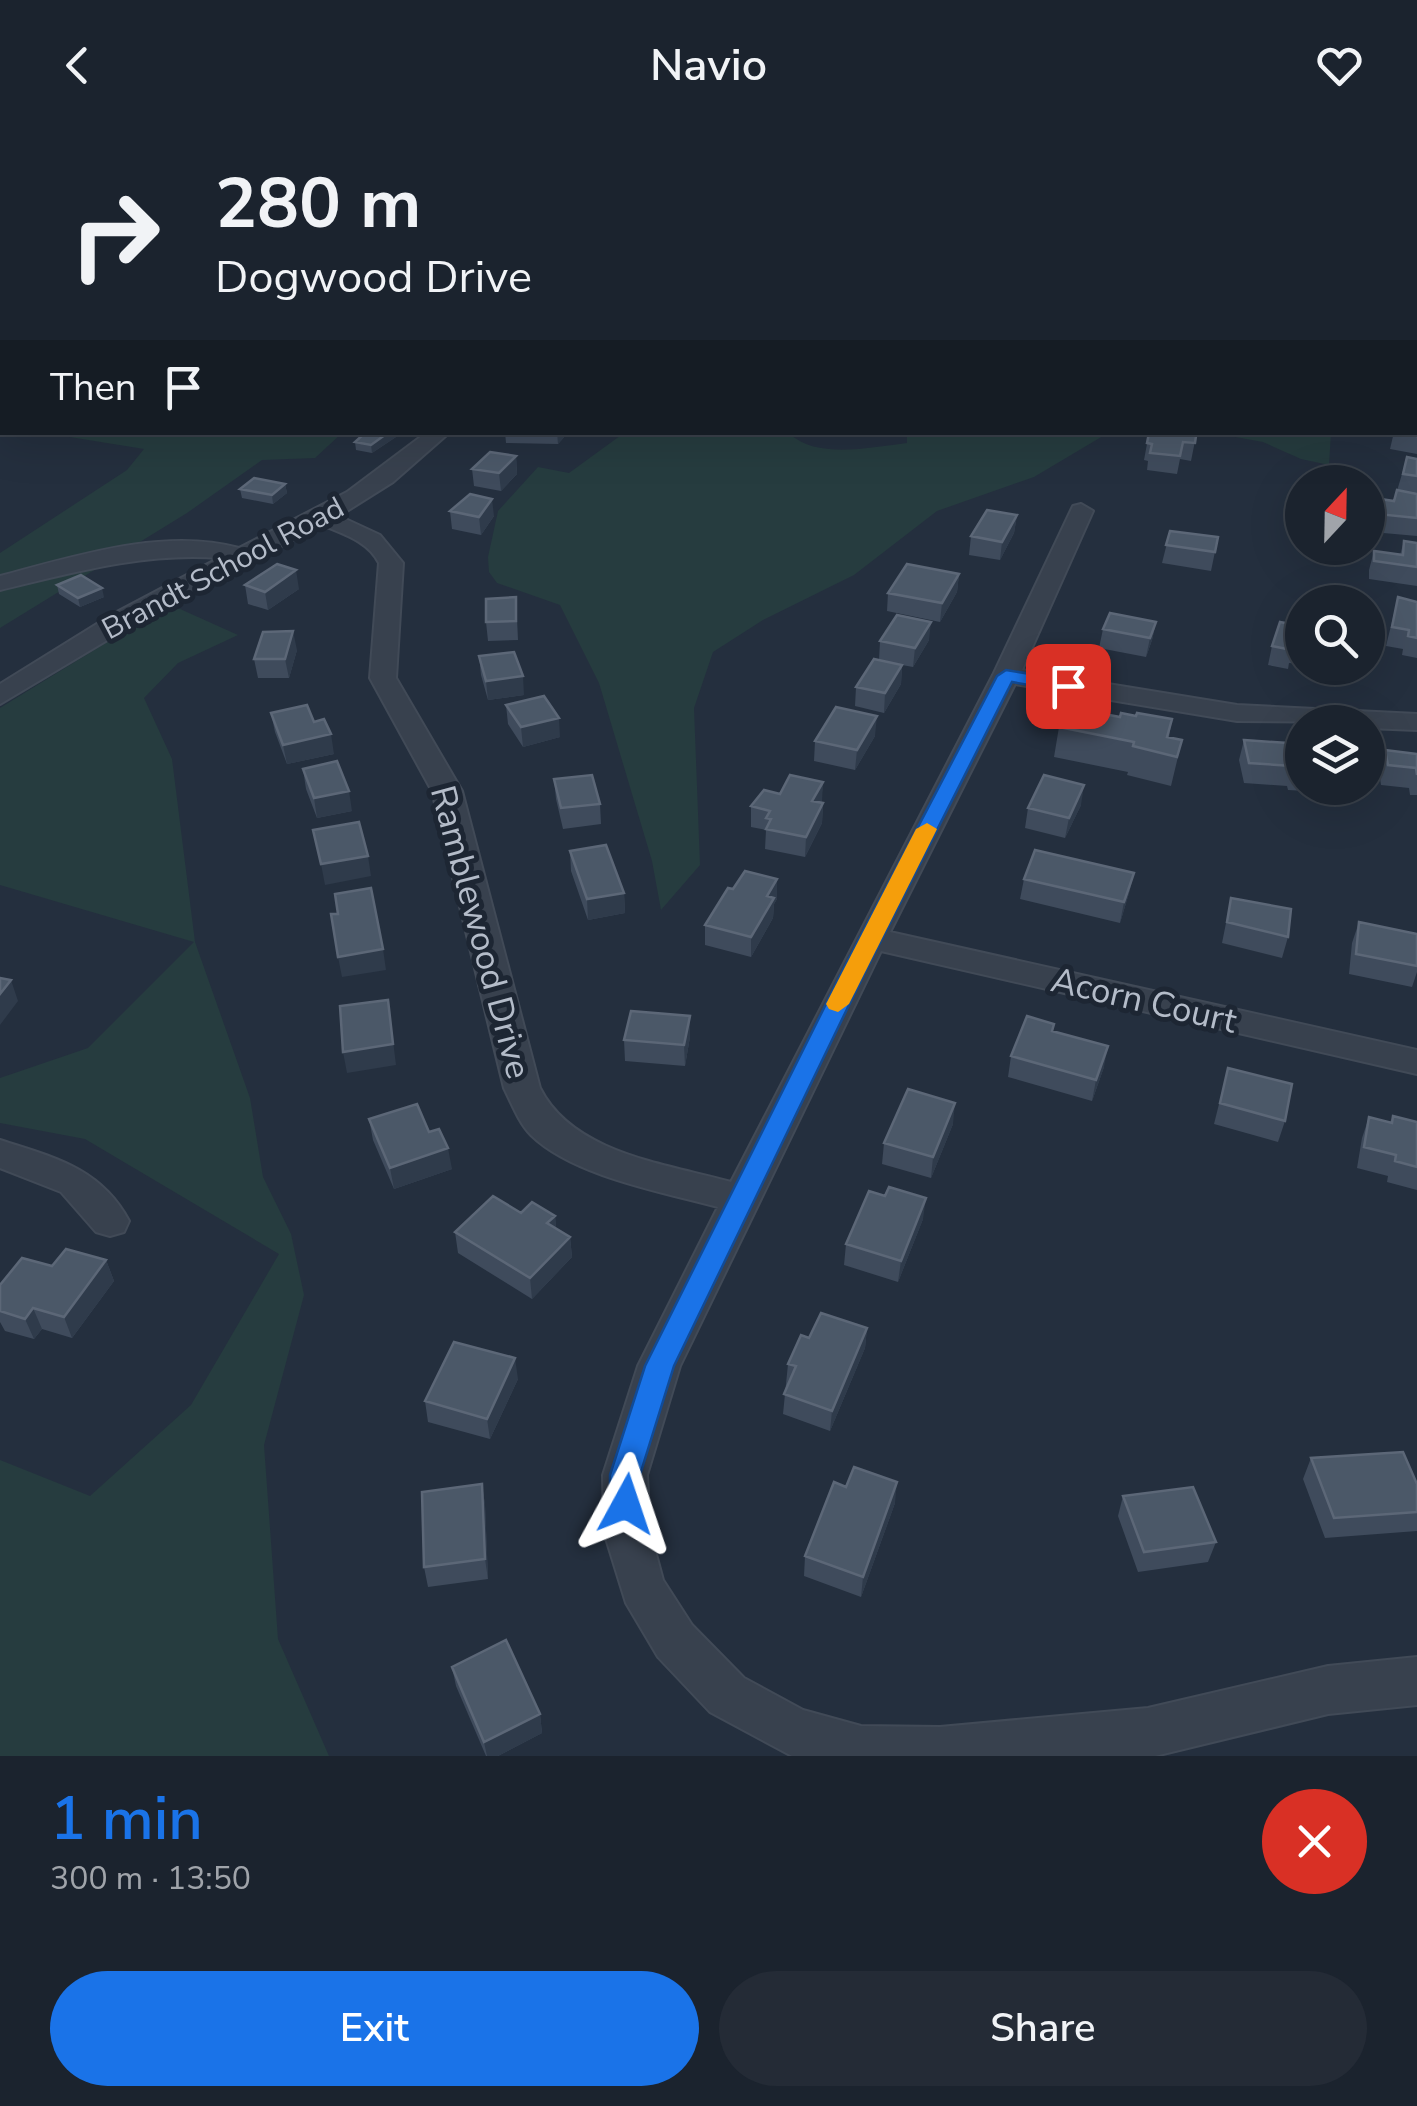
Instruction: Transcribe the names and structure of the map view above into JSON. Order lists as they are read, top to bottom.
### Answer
{
  "streets": {
    "street": ["Brandt School Road", "Ramblewood Drive", "Acorn Court"]
  },
  "crossings": [
    ["Brandt School Road", "Ramblewood Drive"]
  ],
  "north": "top",
  "page": {
    "header": "Navio",
    "turn": ["280 m", "Dogwood Drive"],
    "then": "Then",
    "heading": ["1 min", "300 m · 13:50"],
    "buttons": ["Exit", "Share"]
  }
}
